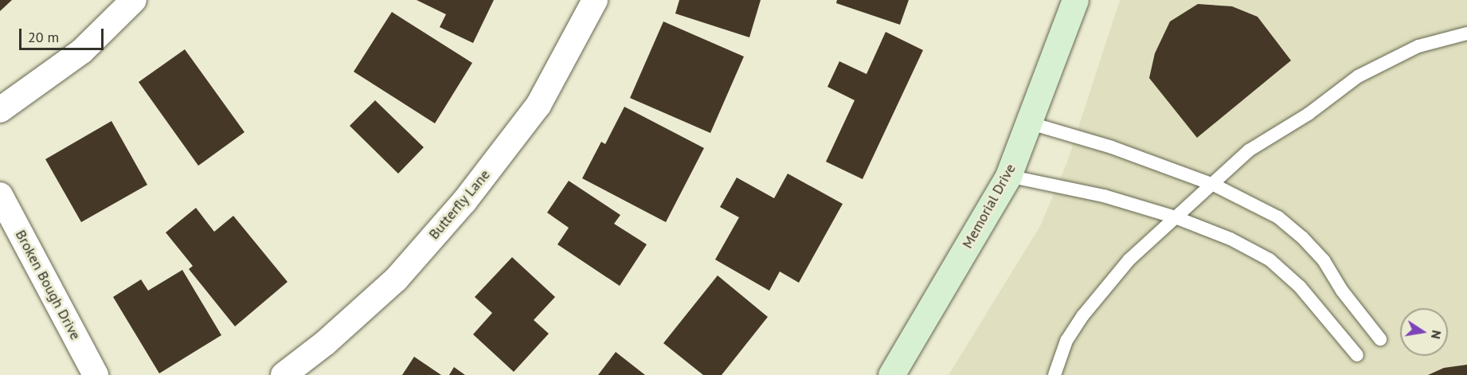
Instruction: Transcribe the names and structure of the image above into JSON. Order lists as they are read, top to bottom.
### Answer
{
  "streets": {
    "main road": ["Memorial Drive"],
    "street": ["Butterfly Lane", "Broken Bough Drive"]
  },
  "scale_bar": "20 m",
  "north": "right"
}
